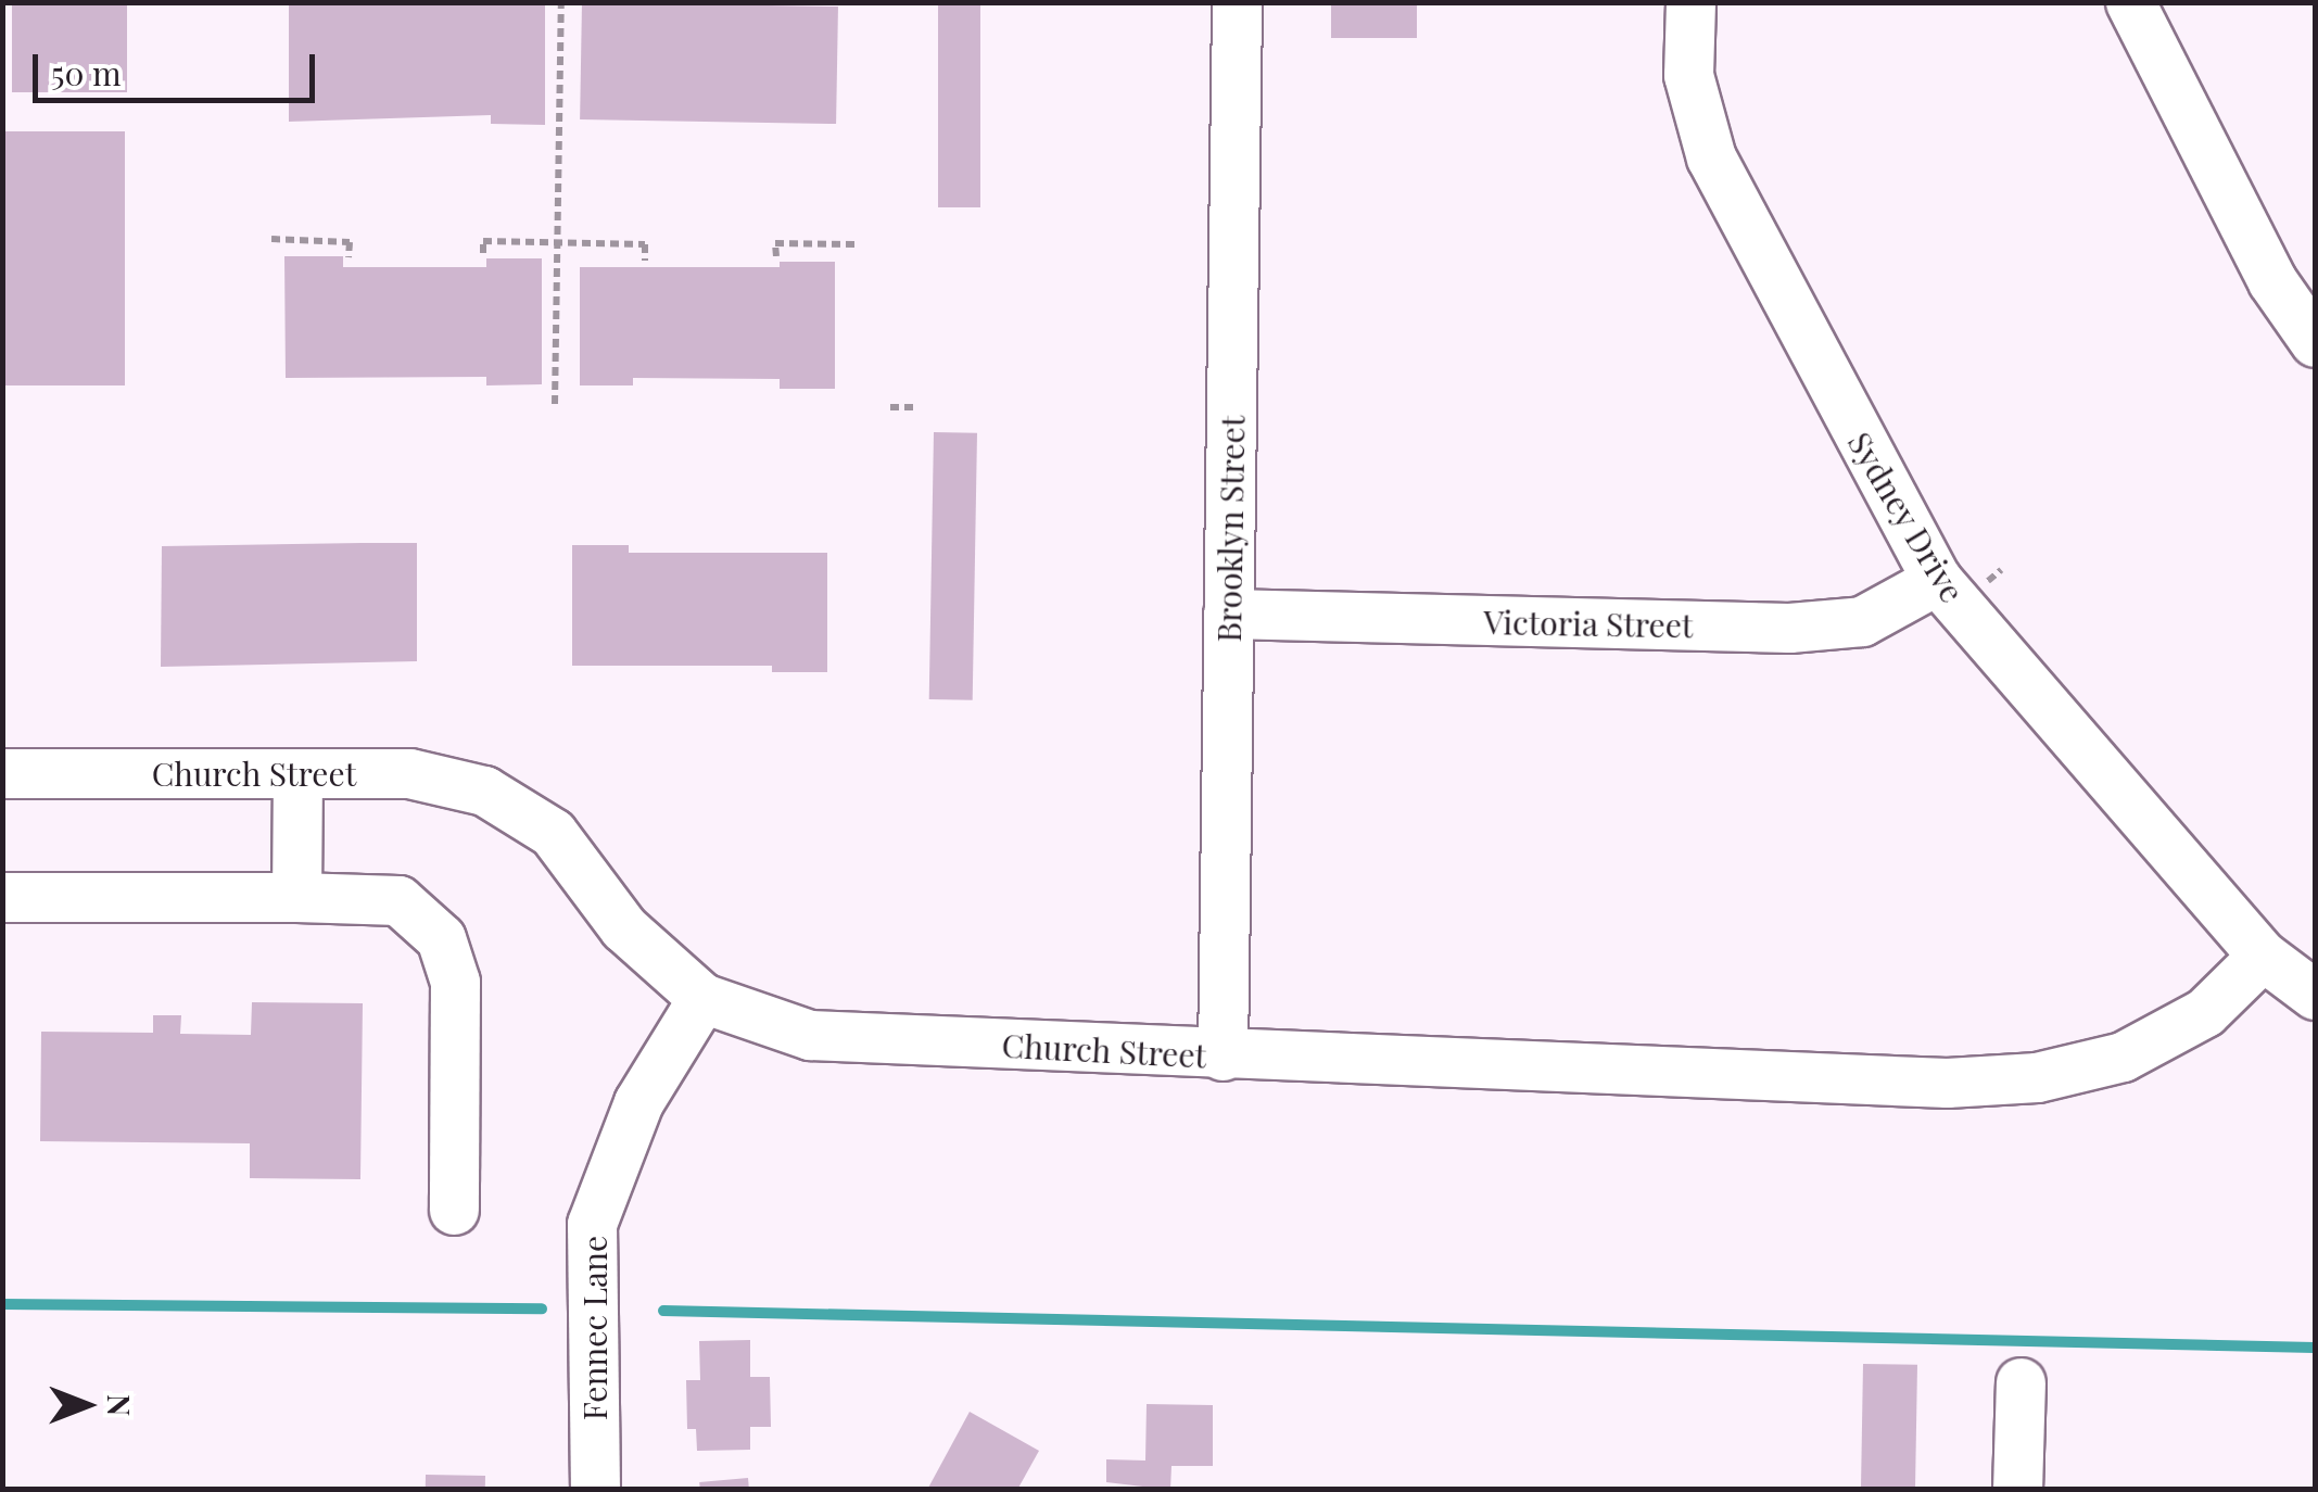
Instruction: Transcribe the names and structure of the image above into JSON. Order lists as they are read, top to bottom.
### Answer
{
  "streets": {
    "street": [
      "Sydney Drive",
      "Brooklyn Street",
      "Victoria Street",
      "Church Street",
      "Fennec Lane"
    ]
  },
  "crossings": [
    ["Sydney Drive", "Victoria Street"],
    ["Sydney Drive", "Church Street"],
    ["Brooklyn Street", "Victoria Street"],
    ["Brooklyn Street", "Church Street"],
    ["Church Street", "Fennec Lane"]
  ],
  "scale_bar": "50 m",
  "north": "right"
}
